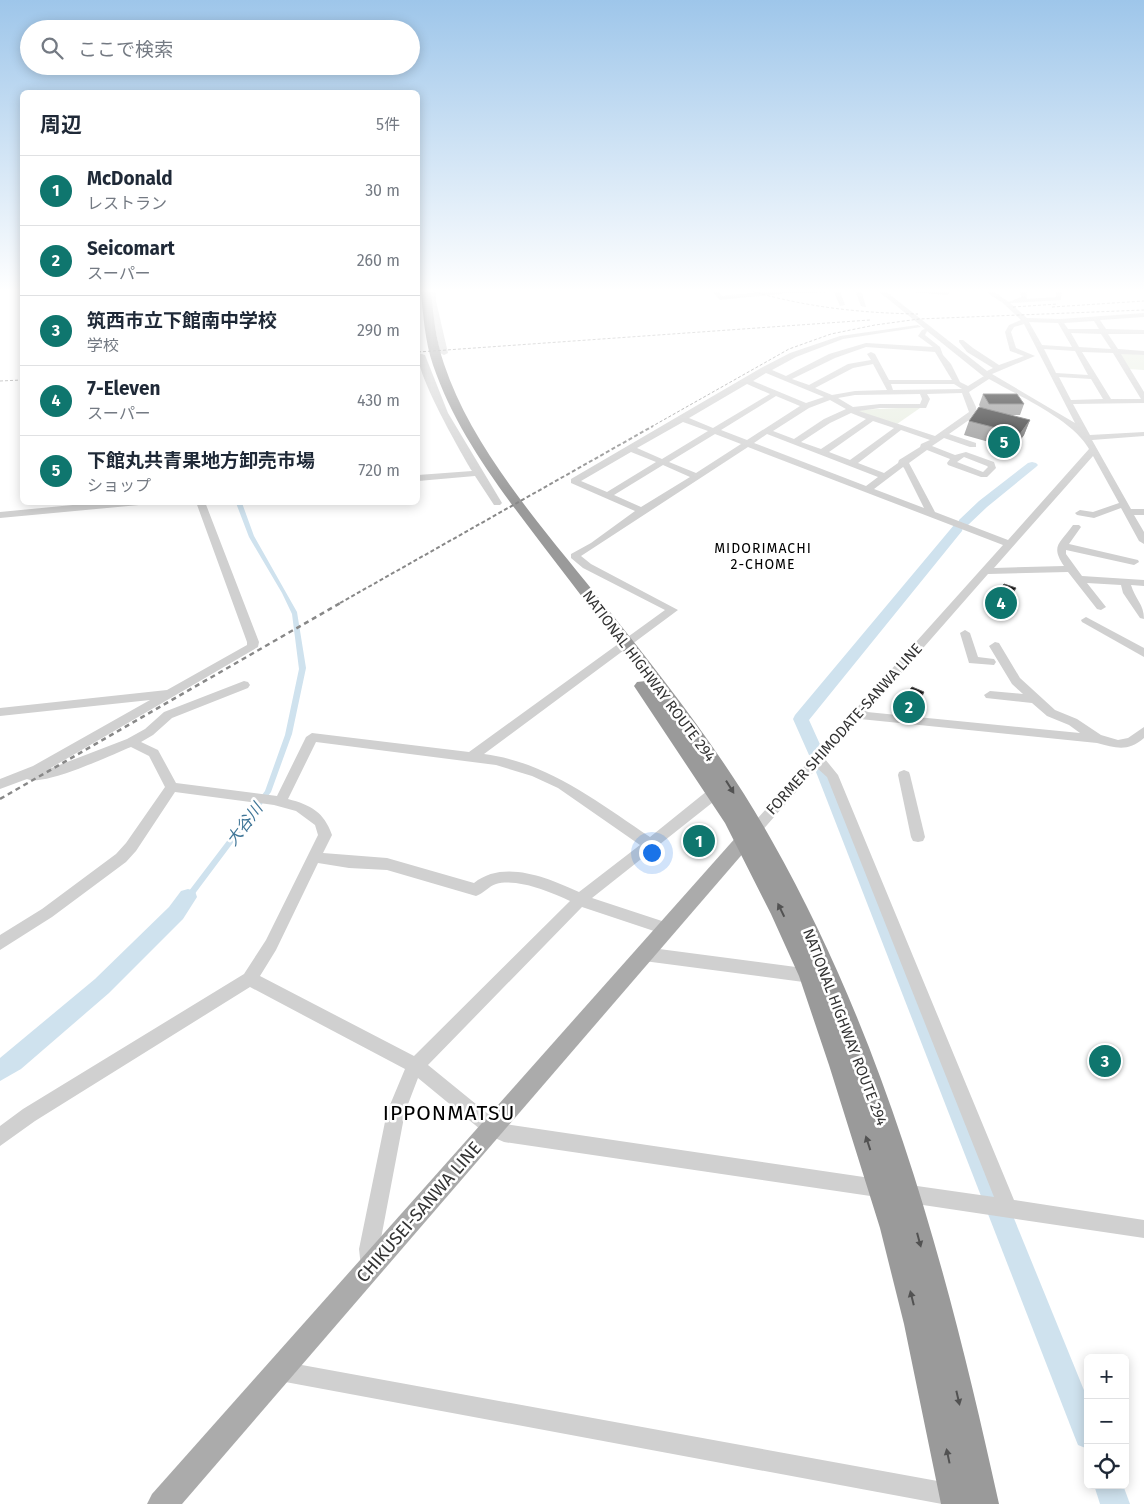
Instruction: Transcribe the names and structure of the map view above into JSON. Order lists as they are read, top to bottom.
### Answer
{
  "streets": {
    "highway": ["NATIONAL HIGHWAY ROUTE 294"],
    "main road": ["CHIKUSEI-SANWA LINE"],
    "street": ["FORMER SHIMODATE-SANWA LINE"]
  },
  "crossings": [
    ["NATIONAL HIGHWAY ROUTE 294", "FORMER SHIMODATE-SANWA LINE"],
    ["NATIONAL HIGHWAY ROUTE 294", "CHIKUSEI-SANWA LINE"],
    ["FORMER SHIMODATE-SANWA LINE", "CHIKUSEI-SANWA LINE"]
  ],
  "districts": ["MIDORIMACHI 2-CHOME", "IPPONMATSU"],
  "water": ["大谷川"],
  "page": {
    "search": "ここで検索",
    "heading": ["周辺", "5件"],
    "list": [
      {
        "mark": "1",
        "name": "McDonald",
        "note": "レストラン",
        "value": "30 m"
      },
      {
        "mark": "2",
        "name": "Seicomart",
        "note": "スーパー",
        "value": "260 m"
      },
      {
        "mark": "3",
        "name": "筑西市立下館南中学校",
        "note": "学校",
        "value": "290 m"
      },
      {
        "mark": "4",
        "name": "7-Eleven",
        "note": "スーパー",
        "value": "430 m"
      },
      {
        "mark": "5",
        "name": "下館丸共青果地方卸売市場",
        "note": "ショップ",
        "value": "720 m"
      }
    ],
    "pins": [
      "5",
      "4",
      "2",
      "1",
      "3"
    ],
    "map_buttons": ["+", "−"]
  }
}
